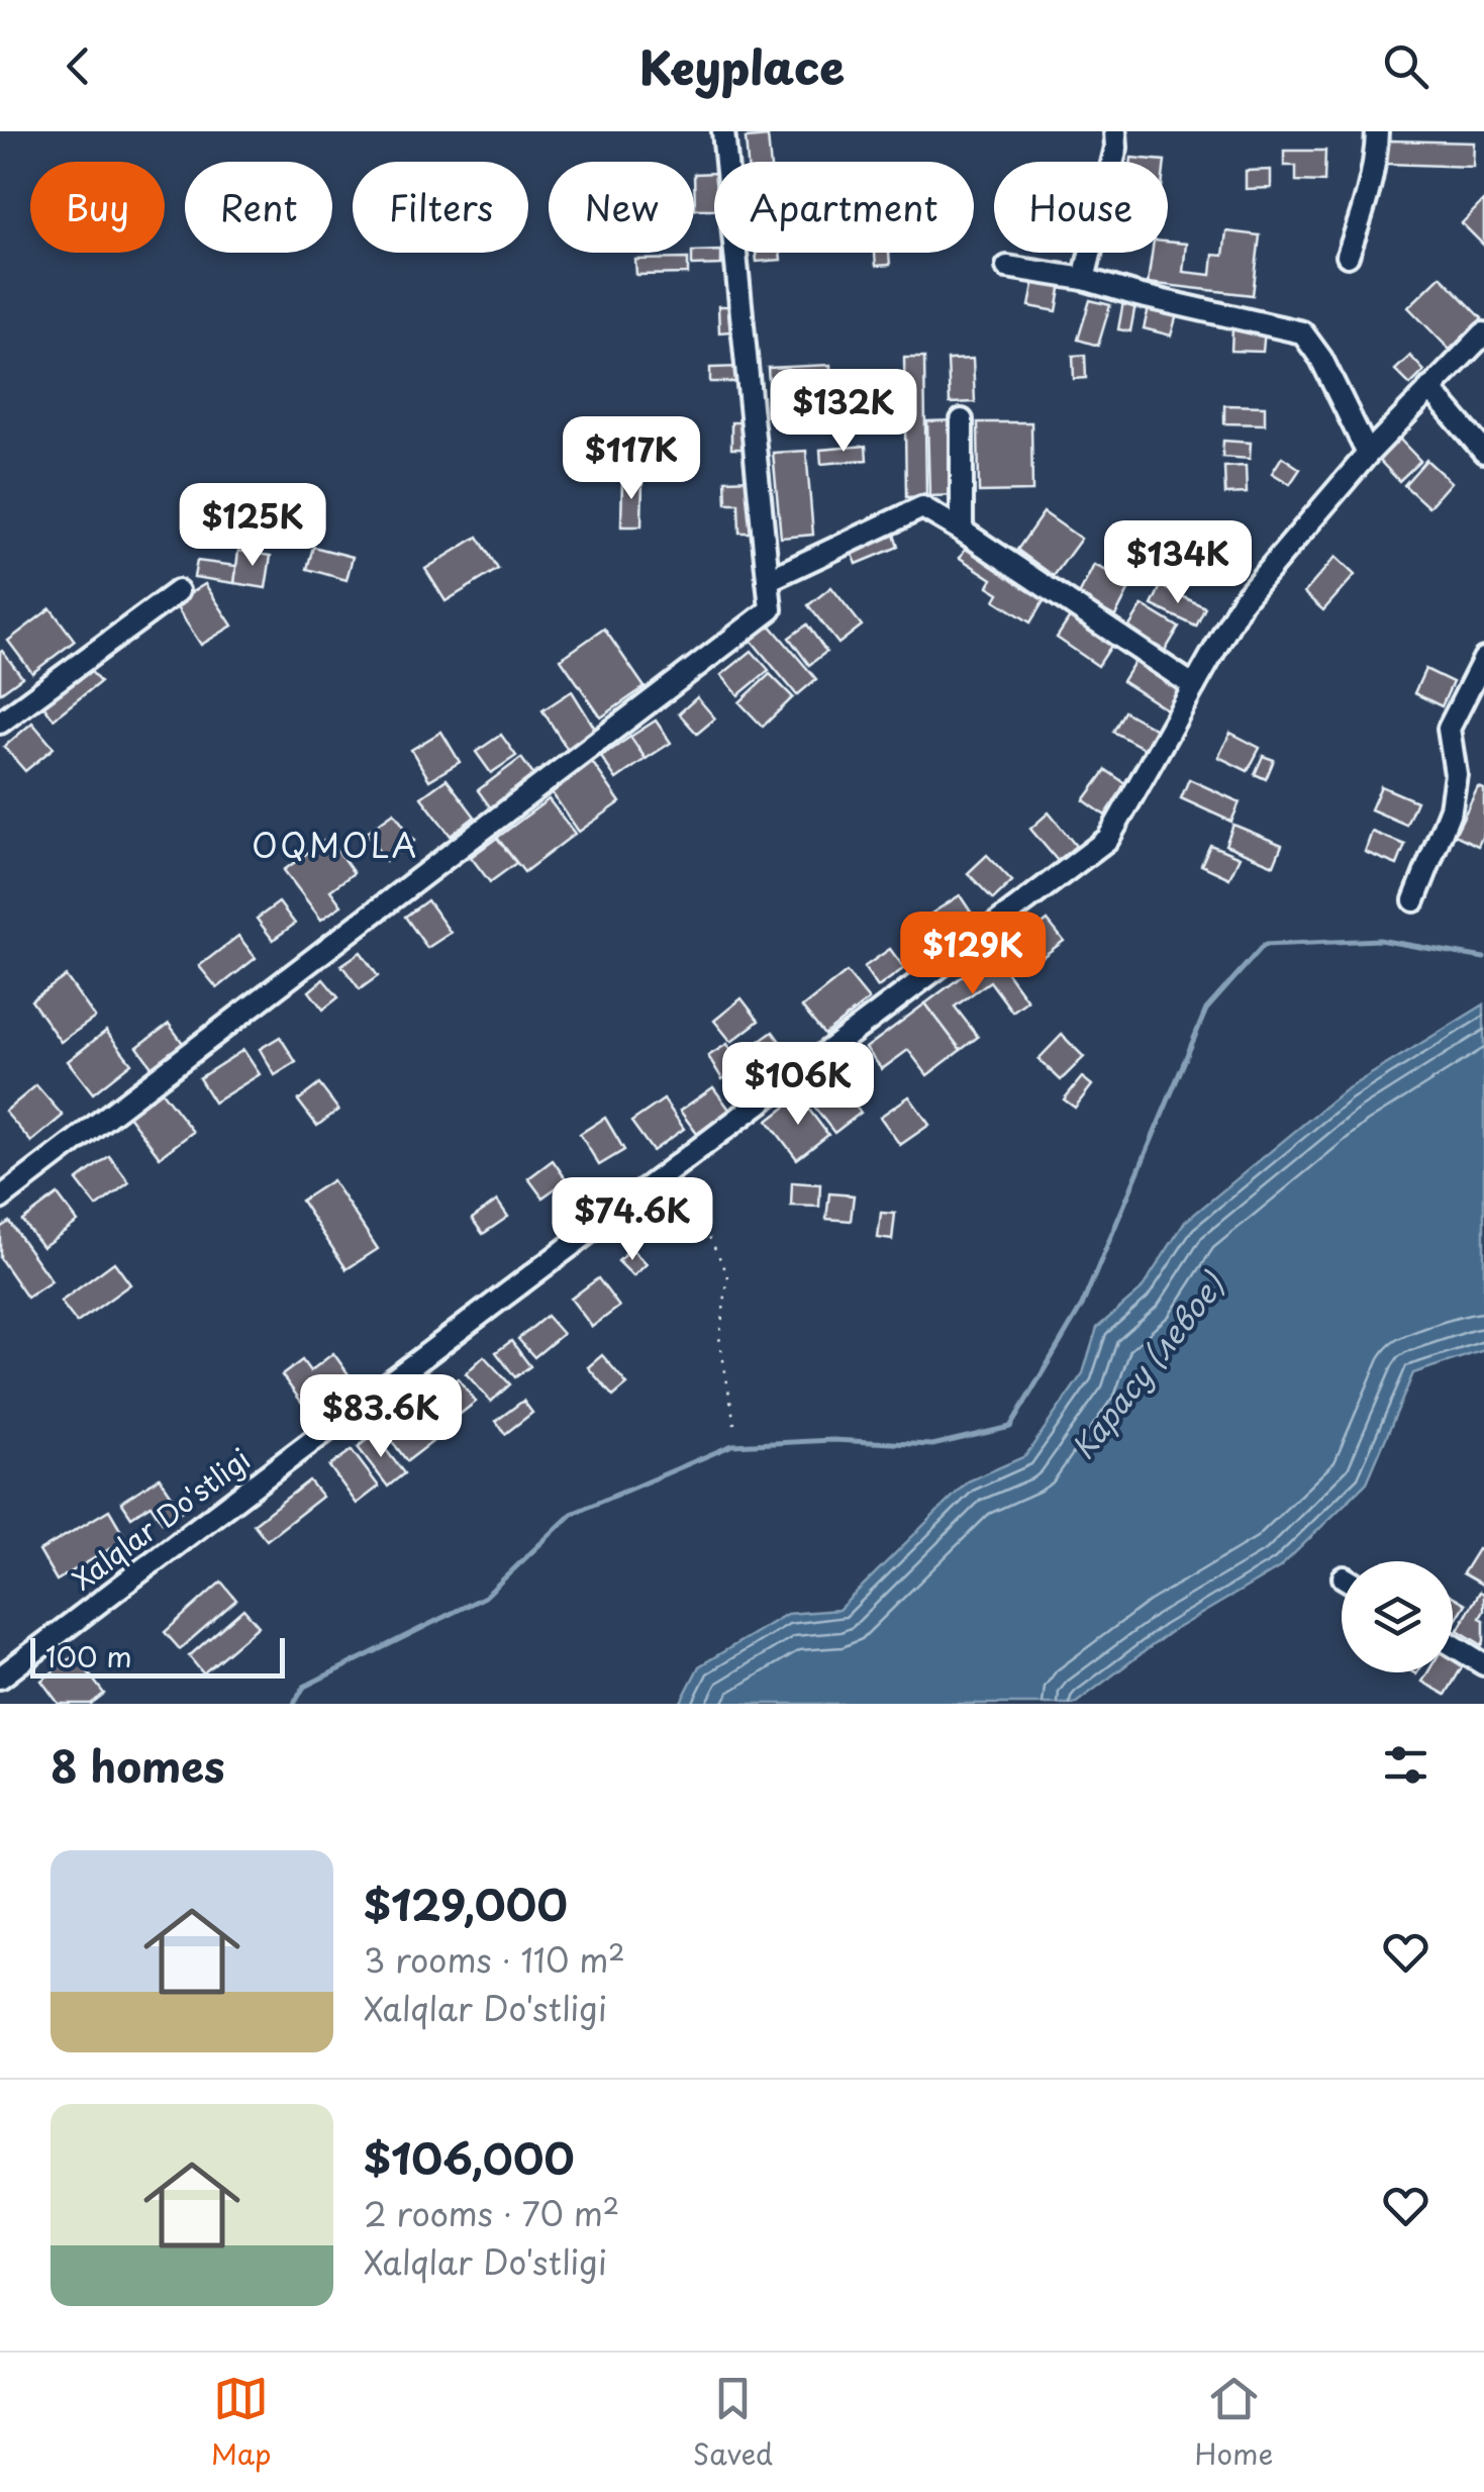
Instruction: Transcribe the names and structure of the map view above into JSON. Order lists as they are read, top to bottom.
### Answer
{
  "streets": {
    "street": ["Xalqlar Do'stligi"]
  },
  "districts": ["OQMOLA"],
  "water": ["Карасу (левое)"],
  "scale_bar": "100 m",
  "page": {
    "header": "Keyplace",
    "chip": [
      "Buy",
      "Rent",
      "Filters",
      "New",
      "Apartment",
      "House"
    ],
    "price": [
      "$132K",
      "$117K",
      "$125K",
      "$134K",
      "$129K",
      "$106K",
      "$74.6K",
      "$83.6K"
    ],
    "scale": "100 m",
    "heading": "8 homes",
    "list": [
      {
        "name": "$129,000",
        "note": "3 rooms · 110 m² · Xalqlar Do'stligi"
      },
      {
        "name": "$106,000",
        "note": "2 rooms · 70 m² · Xalqlar Do'stligi"
      }
    ],
    "tabs": ["Map", "Saved", "Home"]
  }
}
